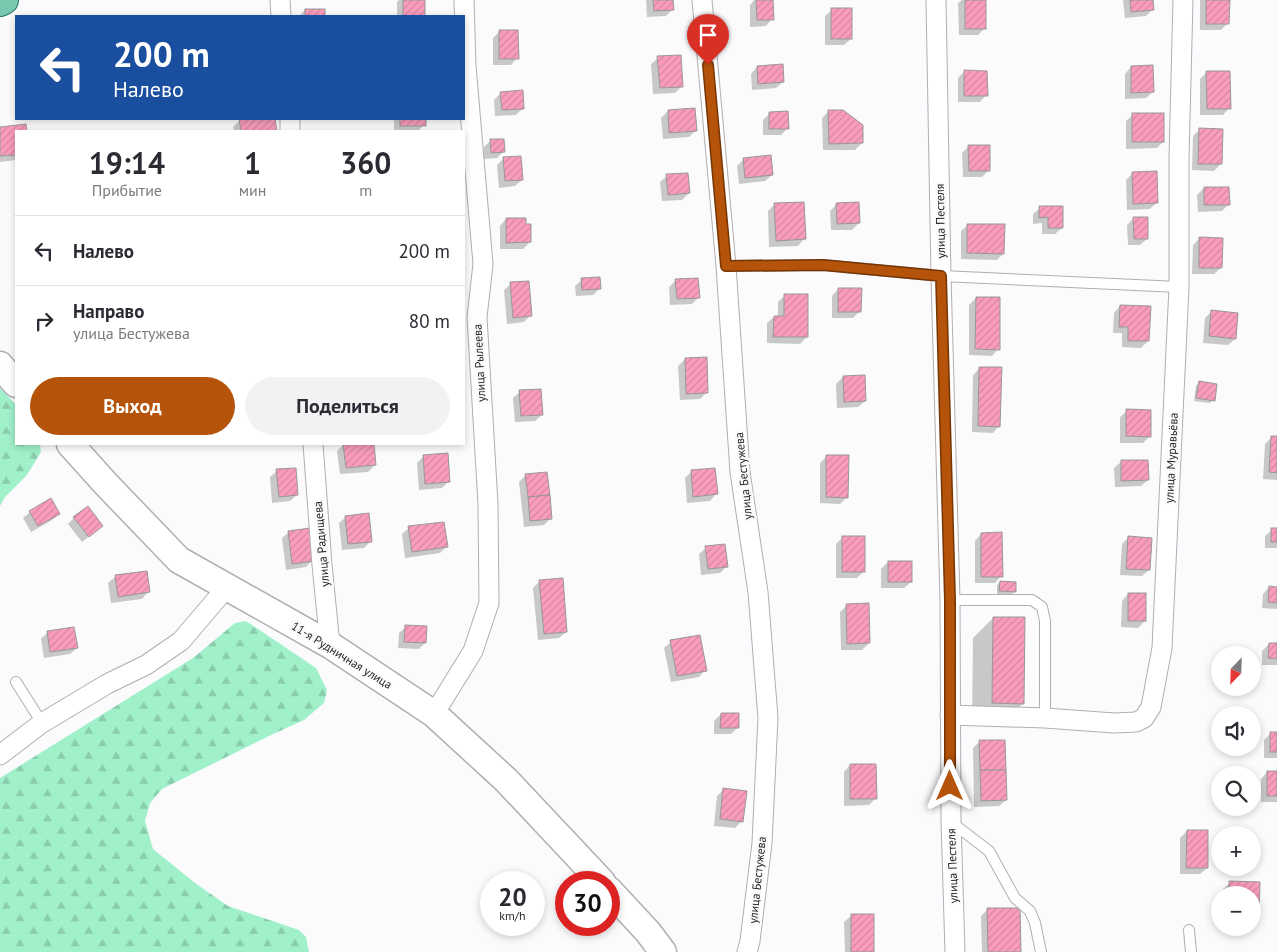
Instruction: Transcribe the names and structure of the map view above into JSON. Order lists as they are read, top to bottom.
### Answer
{
  "streets": {
    "main road": ["11-я Рудничная улица"],
    "street": [
      "улица Пестеля",
      "улица Рылеева",
      "улица Муравьёва",
      "улица Бестужева",
      "улица Радищева"
    ]
  },
  "crossings": [
    ["улица Пестеля", "улица Муравьёва"],
    ["улица Рылеева", "11-я Рудничная улица"],
    ["улица Радищева", "11-я Рудничная улица"]
  ],
  "north": "bottom left",
  "page": {
    "turn": ["200 m", "Налево"],
    "eta": [
      "19:14",
      "Прибытие",
      "1",
      "мин",
      "360",
      "m"
    ],
    "list": [
      {
        "name": "Налево",
        "value": "200 m"
      },
      {
        "name": "Направо",
        "note": "улица Бестужева",
        "value": "80 m"
      }
    ],
    "buttons": ["Выход", "Поделиться"],
    "map_buttons": ["+", "−"],
    "speed": "20 km/h",
    "limit": "30"
  }
}
